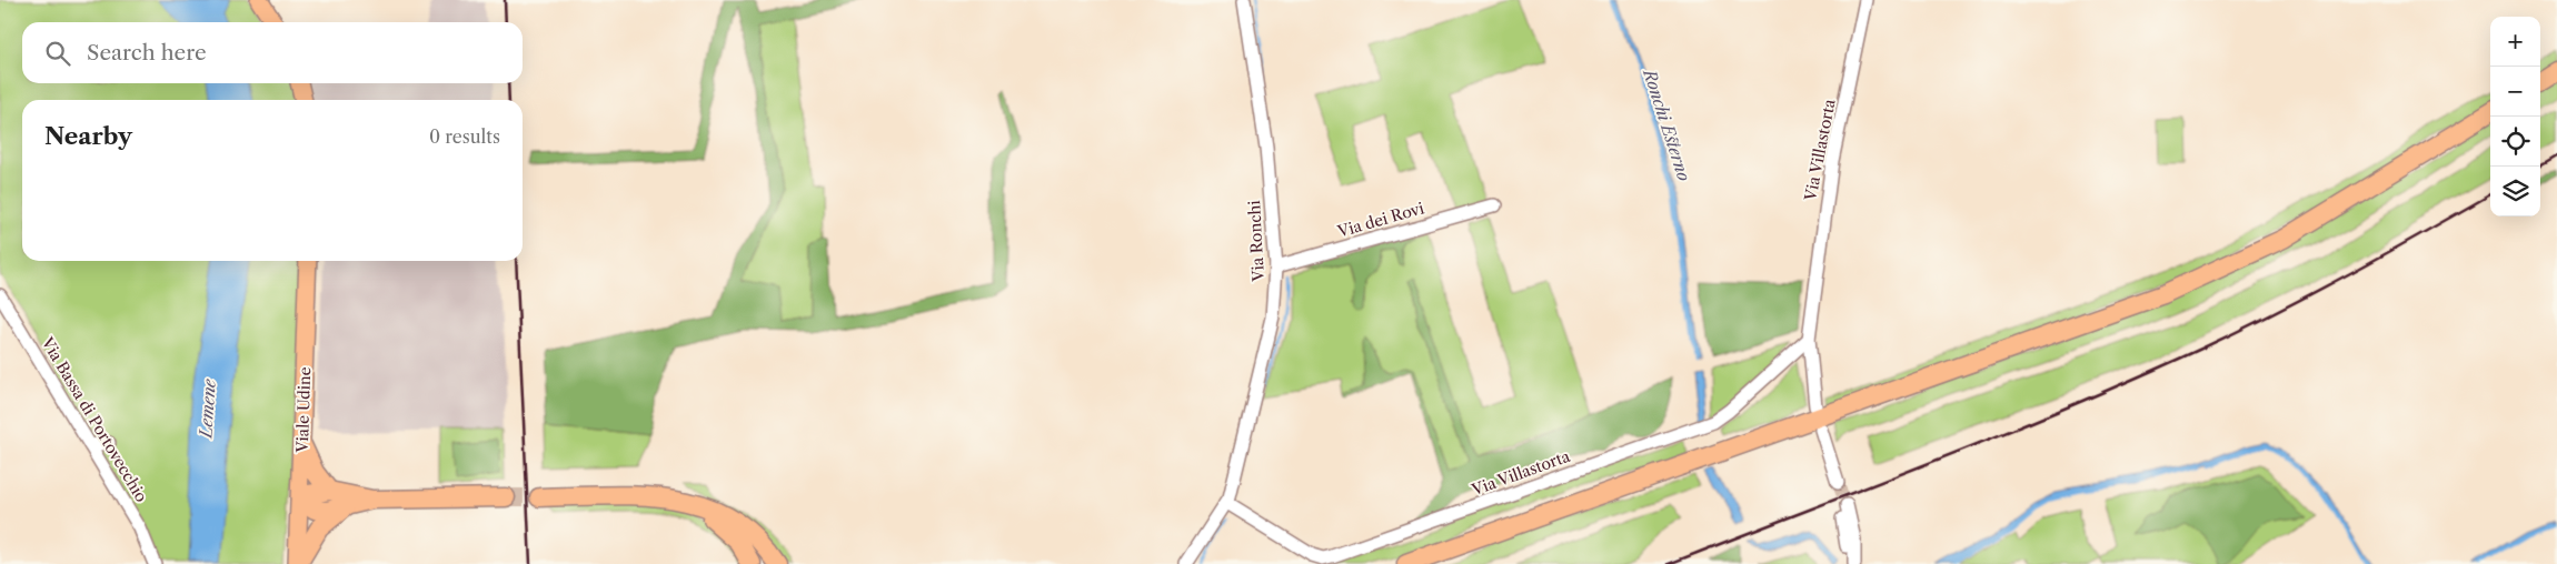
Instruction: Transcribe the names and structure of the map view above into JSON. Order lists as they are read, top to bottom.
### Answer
{
  "streets": {
    "main road": ["Viale Udine"],
    "street": [
      "Via Villastorta",
      "Via dei Rovi",
      "Via Ronchi",
      "Via Bassa di Portovecchio"
    ]
  },
  "crossings": [
    ["Via Villastorta", "Via Ronchi"],
    ["Via dei Rovi", "Via Ronchi"]
  ],
  "water": ["Ronchi Esterno", "Lemene"],
  "page": {
    "map_buttons": ["+", "−"],
    "search": "Search here",
    "heading": ["Nearby", "0 results"]
  }
}
